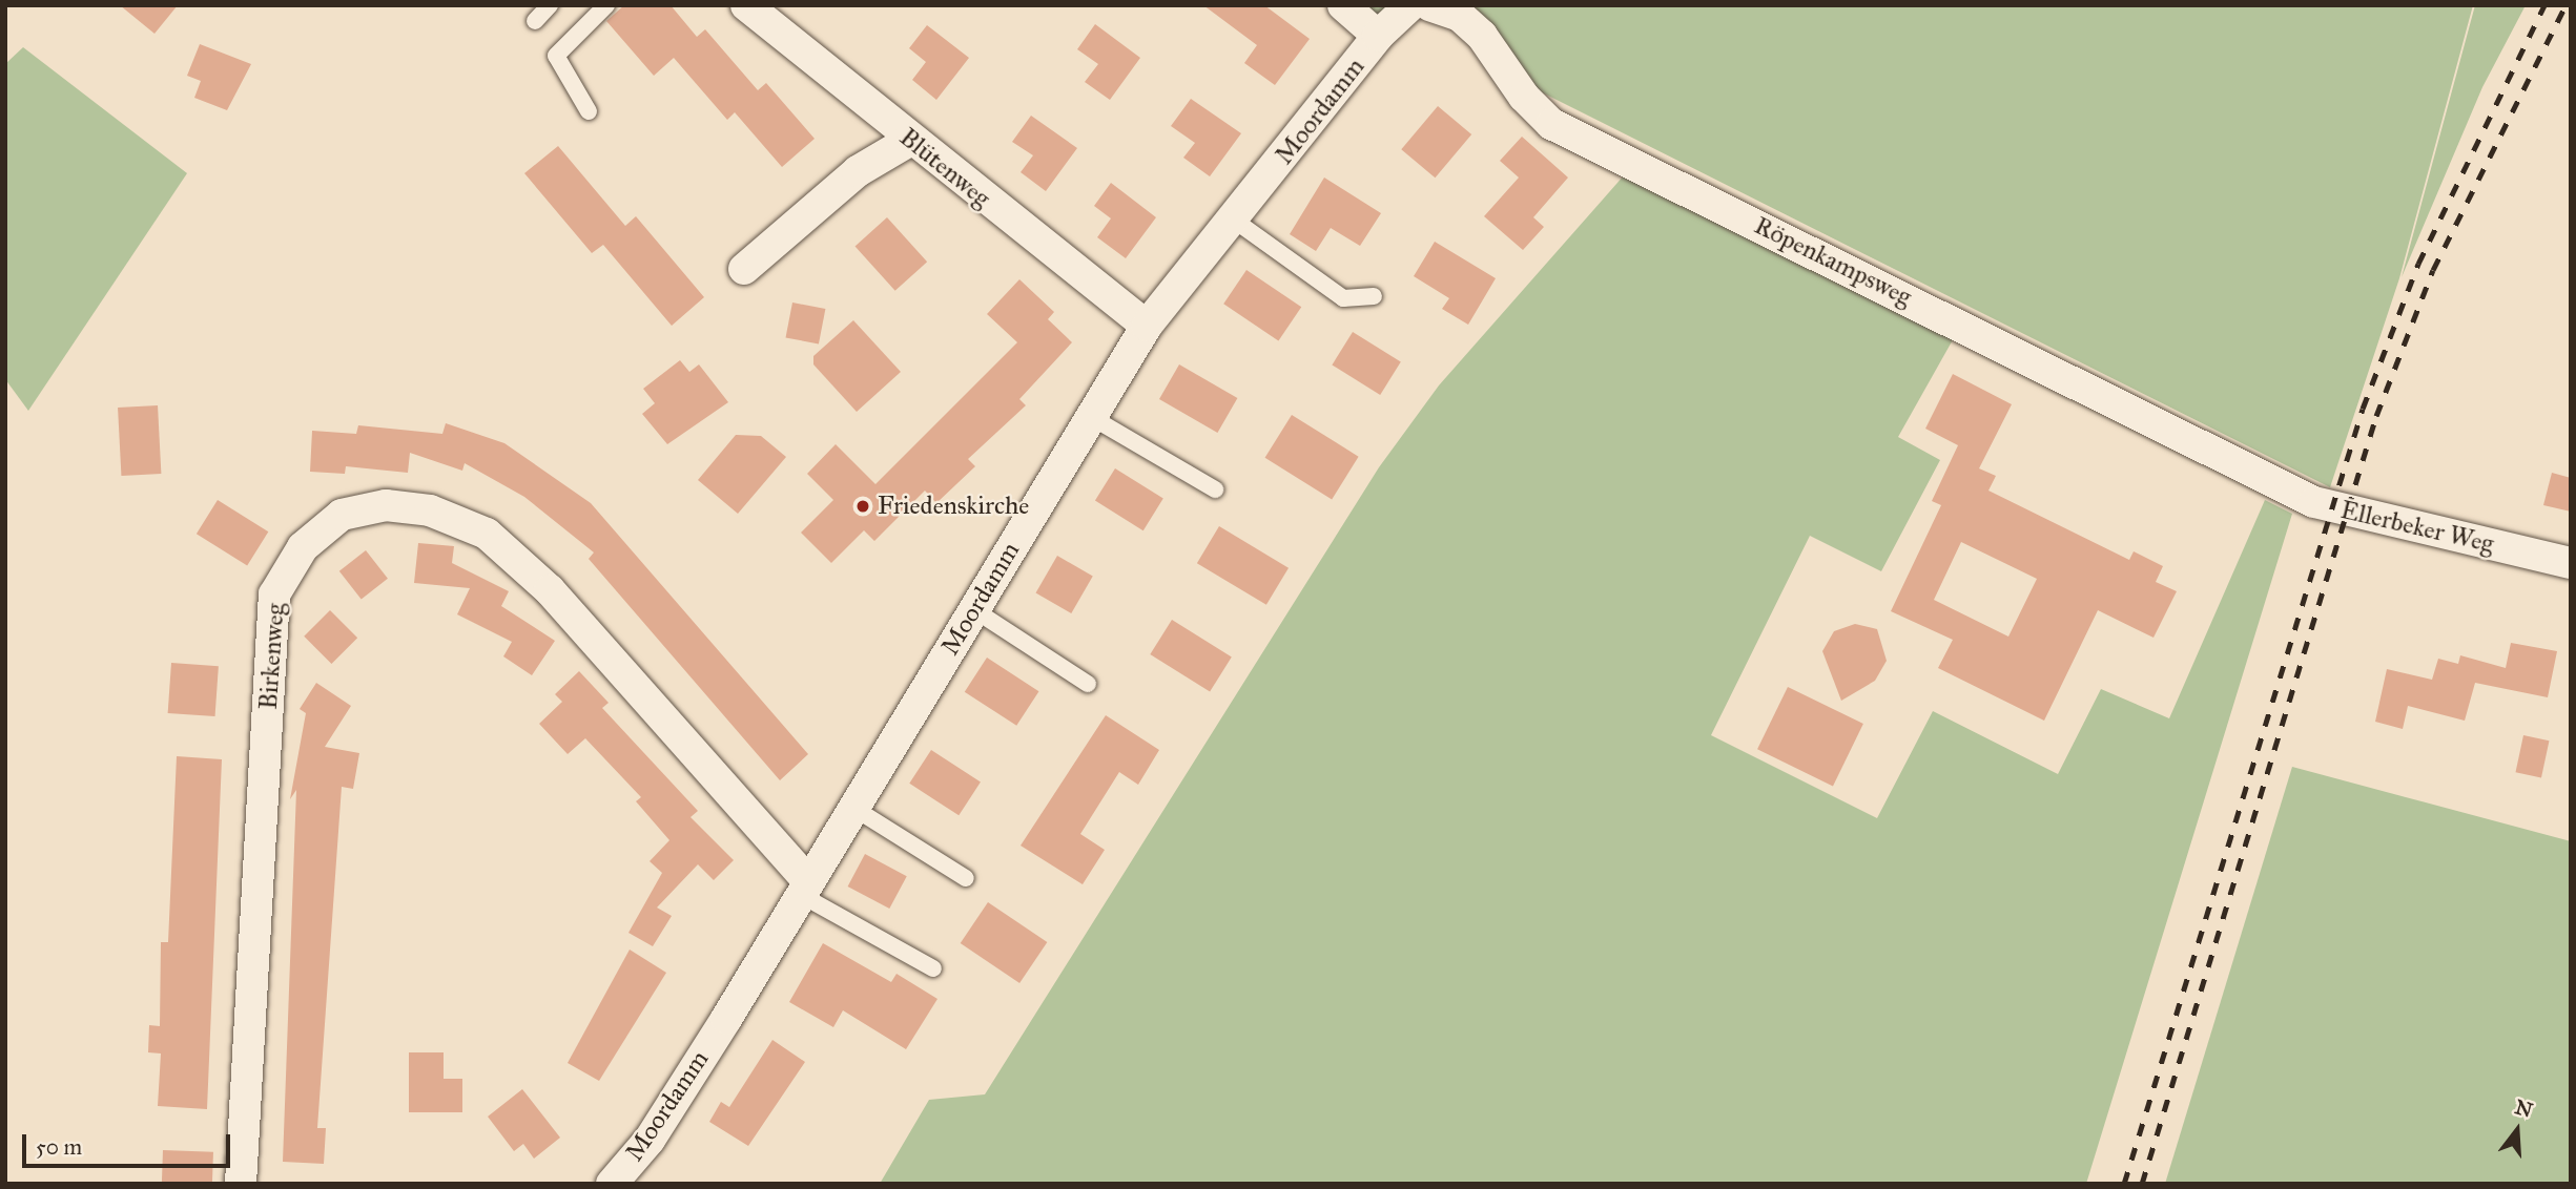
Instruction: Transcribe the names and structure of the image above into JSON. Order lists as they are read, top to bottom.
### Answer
{
  "streets": {
    "street": [
      "Moordamm",
      "Blütenweg",
      "Röpenkampsweg",
      "Ellerbeker Weg",
      "Birkenweg"
    ]
  },
  "crossings": [
    ["Moordamm", "Blütenweg"],
    ["Moordamm", "Birkenweg"],
    ["Röpenkampsweg", "Ellerbeker Weg"]
  ],
  "places": ["Friedenskirche"],
  "scale_bar": "50 m",
  "north": "top"
}
